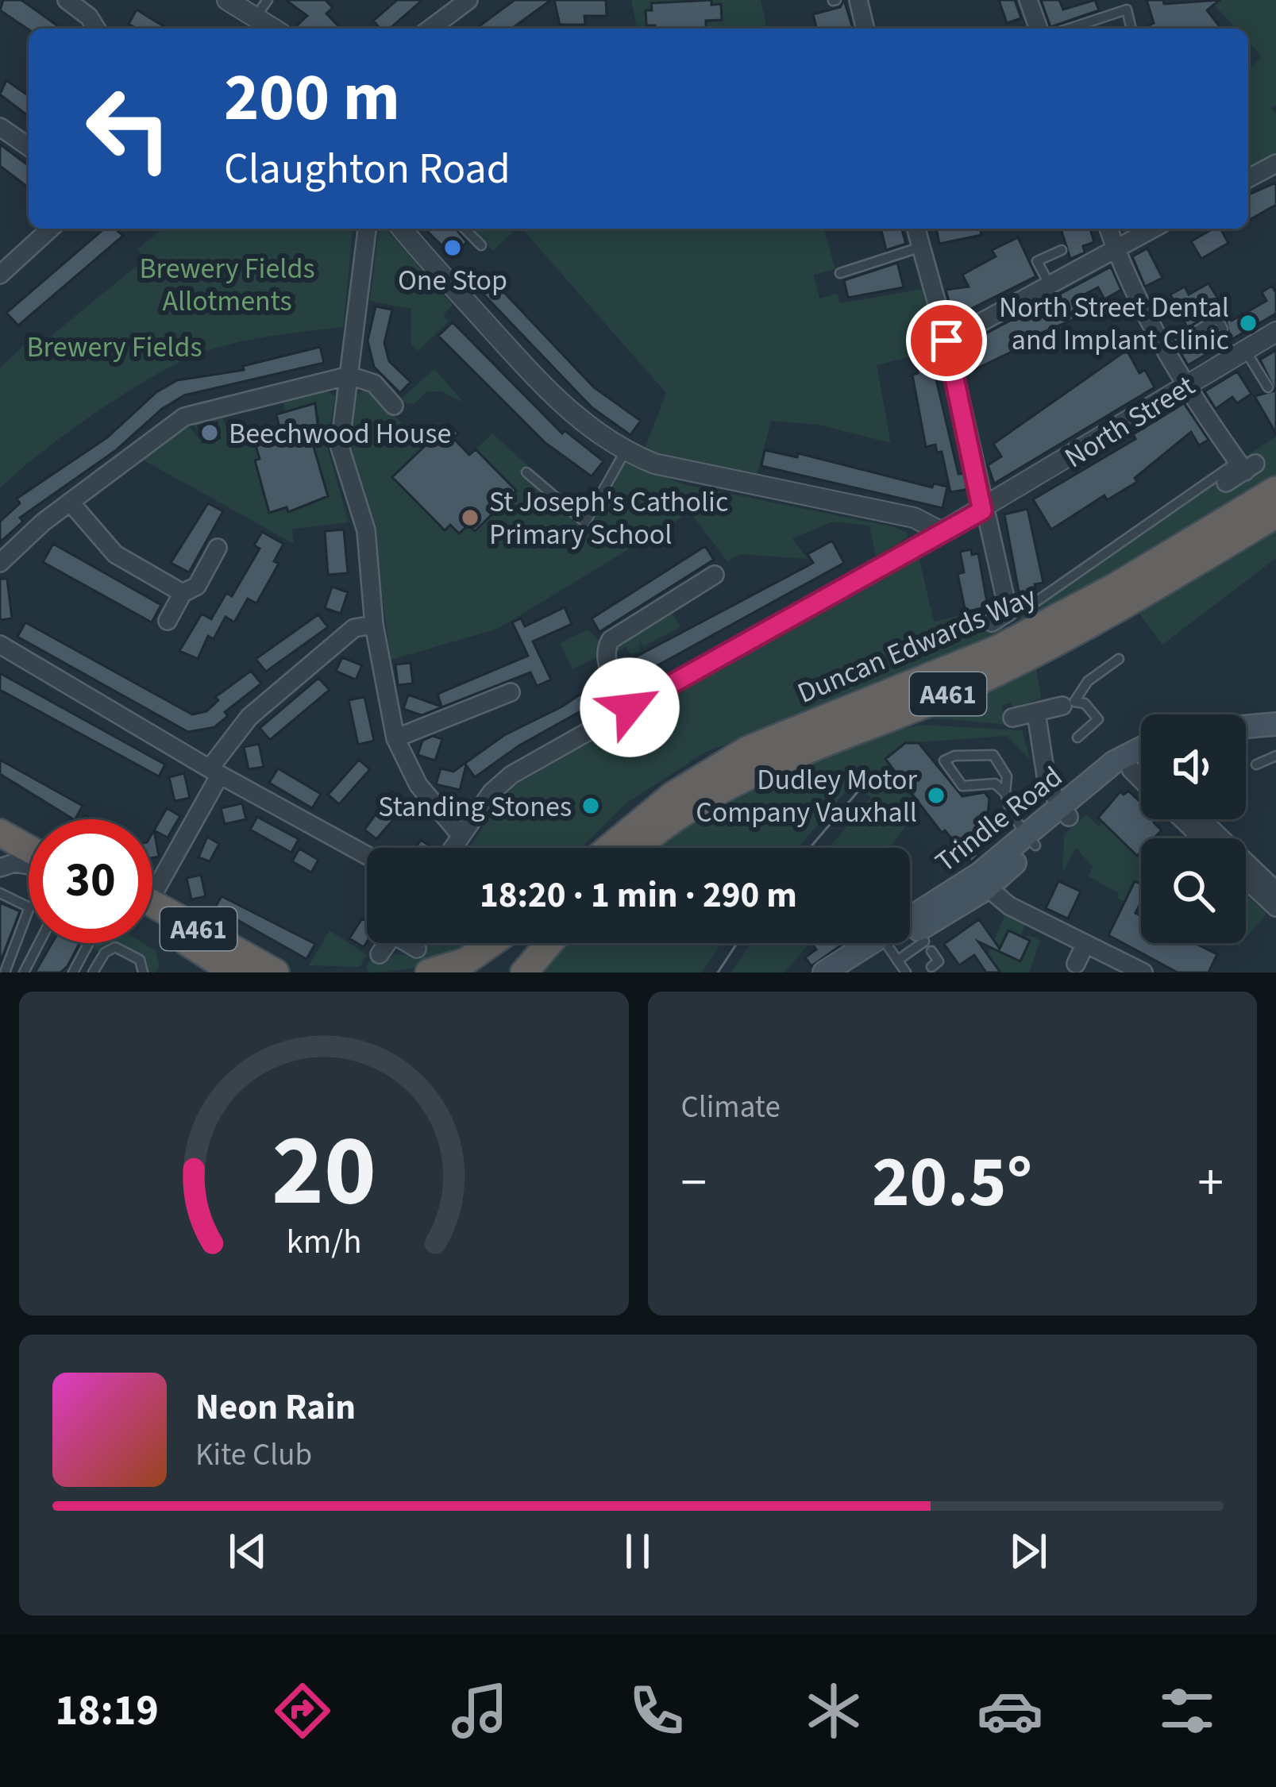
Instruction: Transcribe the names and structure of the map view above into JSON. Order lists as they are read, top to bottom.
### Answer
{
  "streets": {
    "highway": ["Duncan Edwards Way", "A461"],
    "main road": ["Trindle Road"],
    "street": ["North Street"]
  },
  "parks": ["Brewery Fields Allotments", "Brewery Fields"],
  "places": [
    "One Stop",
    "North Street Dental and Implant Clinic",
    "Beechwood House",
    "St Joseph's Catholic Primary School",
    "Dudley Motor Company Vauxhall",
    "Standing Stones"
  ],
  "page": {
    "turn": ["200 m", "Claughton Road"],
    "limit": "30",
    "trip": "18:20 · 1 min · 290 m",
    "tile": "Climate",
    "heat": ["−", "20.5°", "+"],
    "song": ["Neon Rain", "Kite Club"],
    "tabs": "18:19",
    "gauge": ["20", "km/h"]
  }
}
